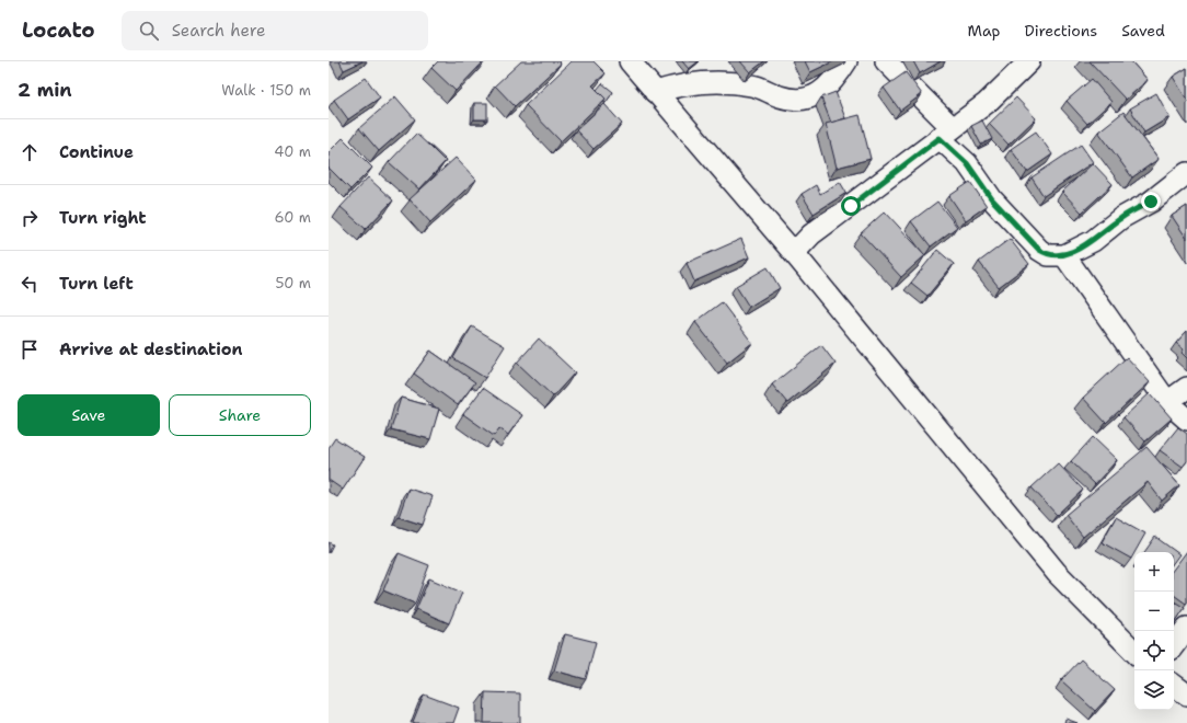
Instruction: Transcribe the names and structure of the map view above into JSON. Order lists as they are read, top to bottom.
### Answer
{
  "page": {
    "header": "Locato",
    "search": "Search here",
    "nav": ["Map", "Directions", "Saved"],
    "heading": ["2 min", "Walk · 150 m"],
    "list": [
      ["Continue", "40 m"],
      ["Turn right", "60 m"],
      ["Turn left", "50 m"],
      "Arrive at destination"
    ],
    "buttons": ["Save", "Share"],
    "map_buttons": ["+", "−"]
  }
}
